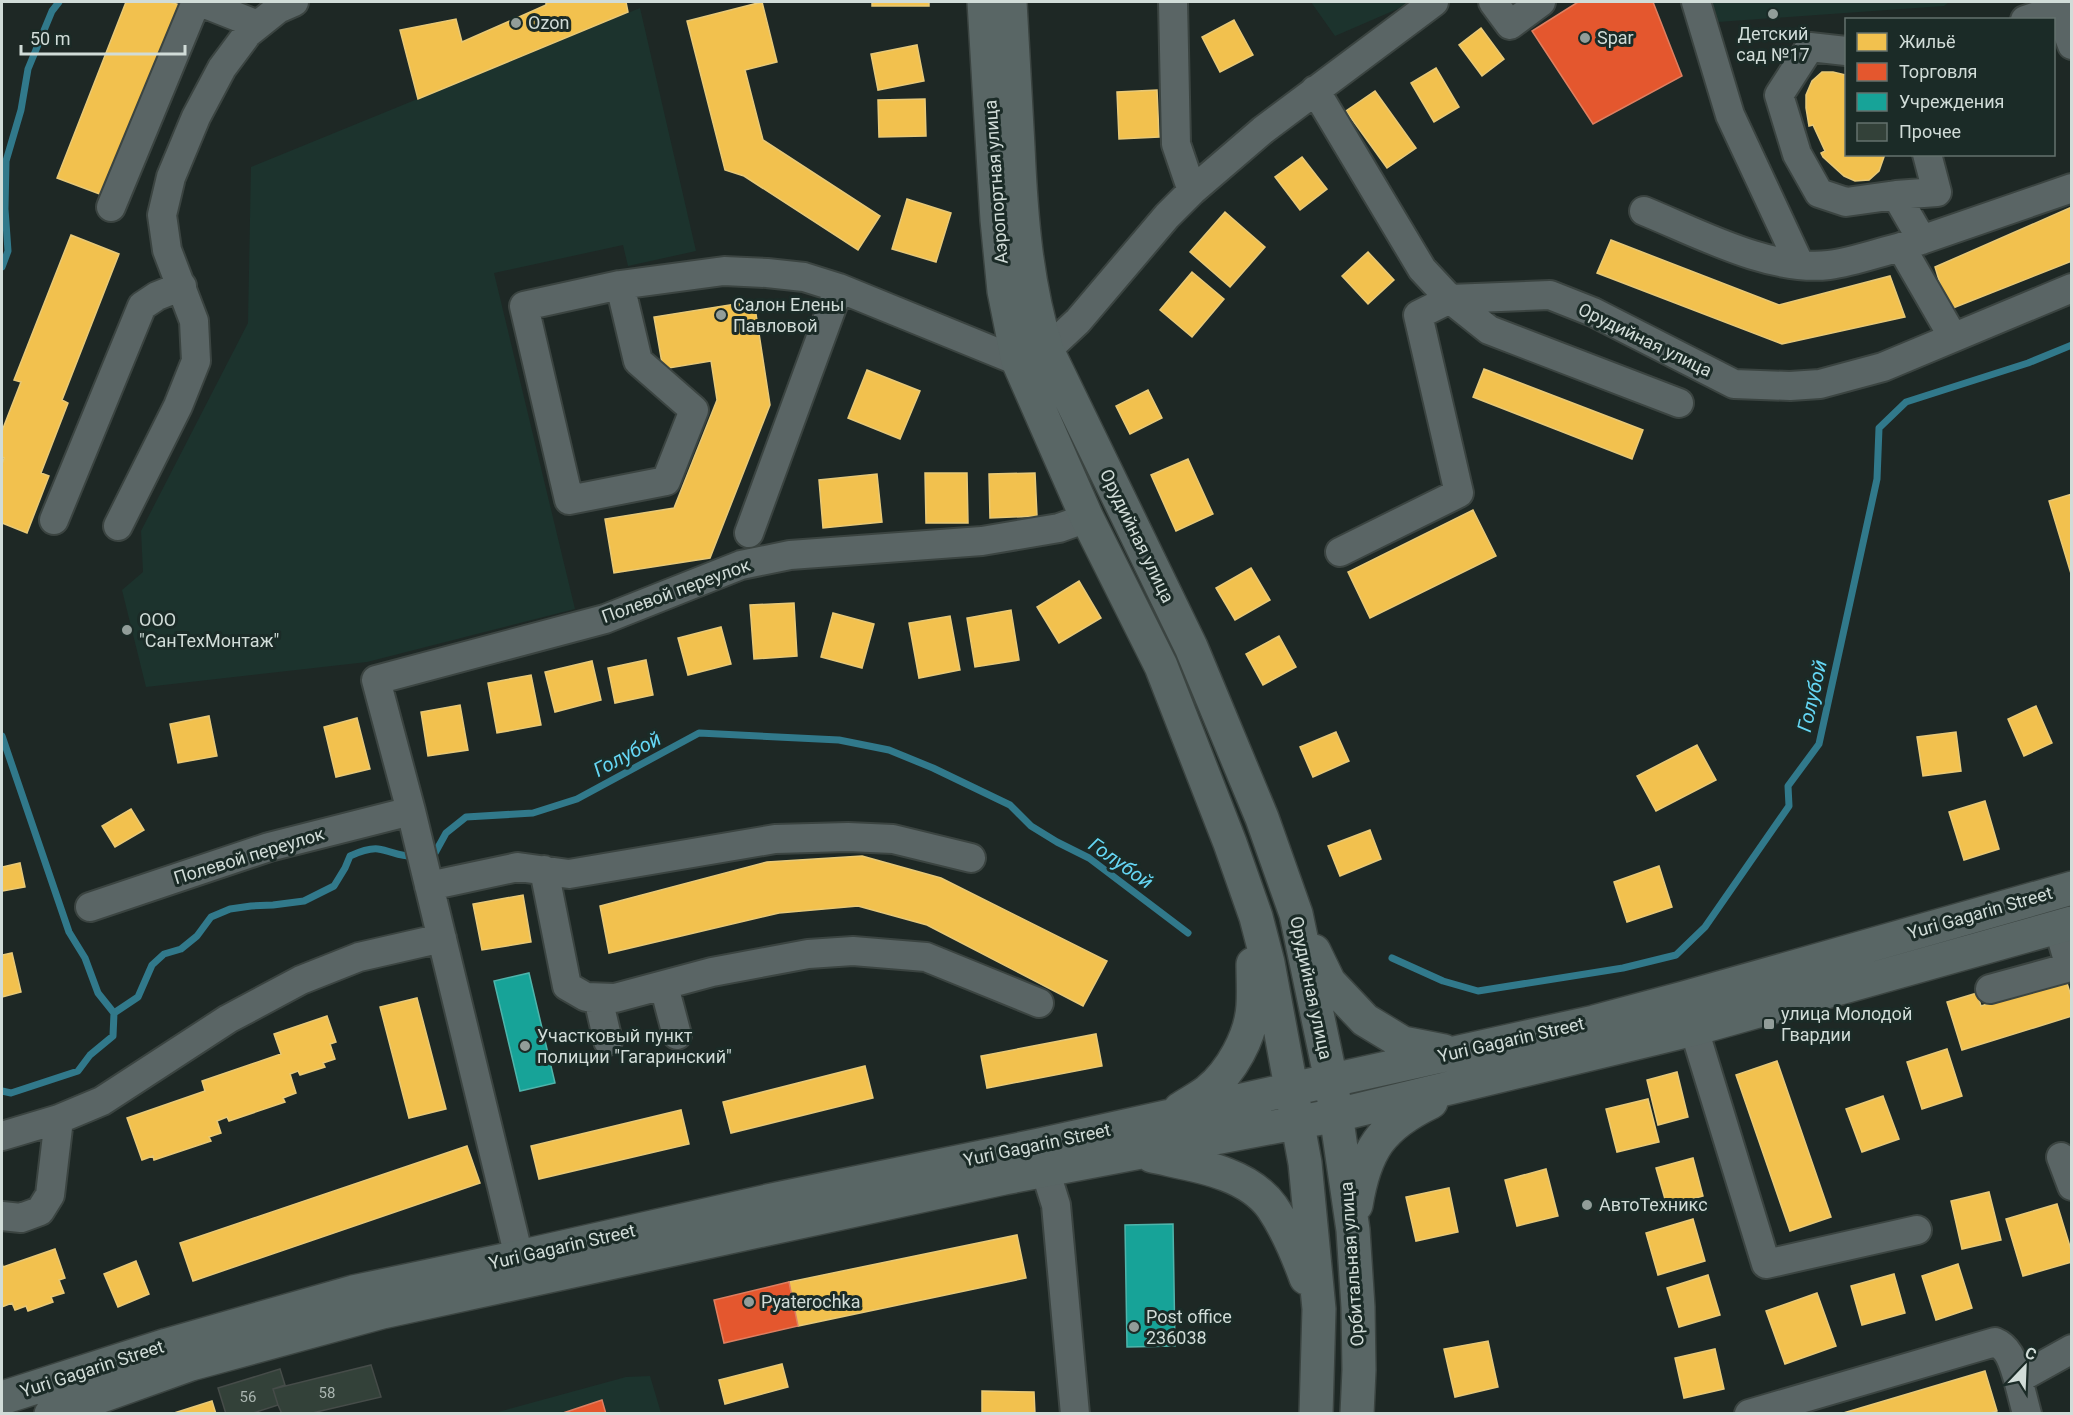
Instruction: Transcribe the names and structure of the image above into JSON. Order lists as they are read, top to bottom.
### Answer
{
  "streets": {
    "main road": [
      "Аэропортная улица",
      "Орудийная улица",
      "Yuri Gagarin Street",
      "Орбитальная улица"
    ],
    "street": ["Полевой переулок"]
  },
  "crossings": [
    ["Аэропортная улица", "Орудийная улица"],
    ["Орудийная улица", "Полевой переулок"],
    ["Орудийная улица", "Yuri Gagarin Street"],
    ["Орудийная улица", "Орбитальная улица"],
    ["Yuri Gagarin Street", "Орбитальная улица"]
  ],
  "water": ["Голубой"],
  "places": {
    "other": [
      "Детский сад №17",
      "Ozon",
      "Spar",
      "Салон Елены Павловой",
      "ООО \"СанТехМонтаж\"",
      "Участковый пункт полиции \"Гагаринский\"",
      "АвтоТехникс",
      "Pyaterochka",
      "Post office 236038"
    ],
    "transit": ["улица Молодой Гвардии"]
  },
  "house_numbers": ["58", "56"],
  "legend": [
    "Жильё",
    "Торговля",
    "Учреждения",
    "Прочее"
  ],
  "scale_bar": "50 m",
  "north": "top right"
}
